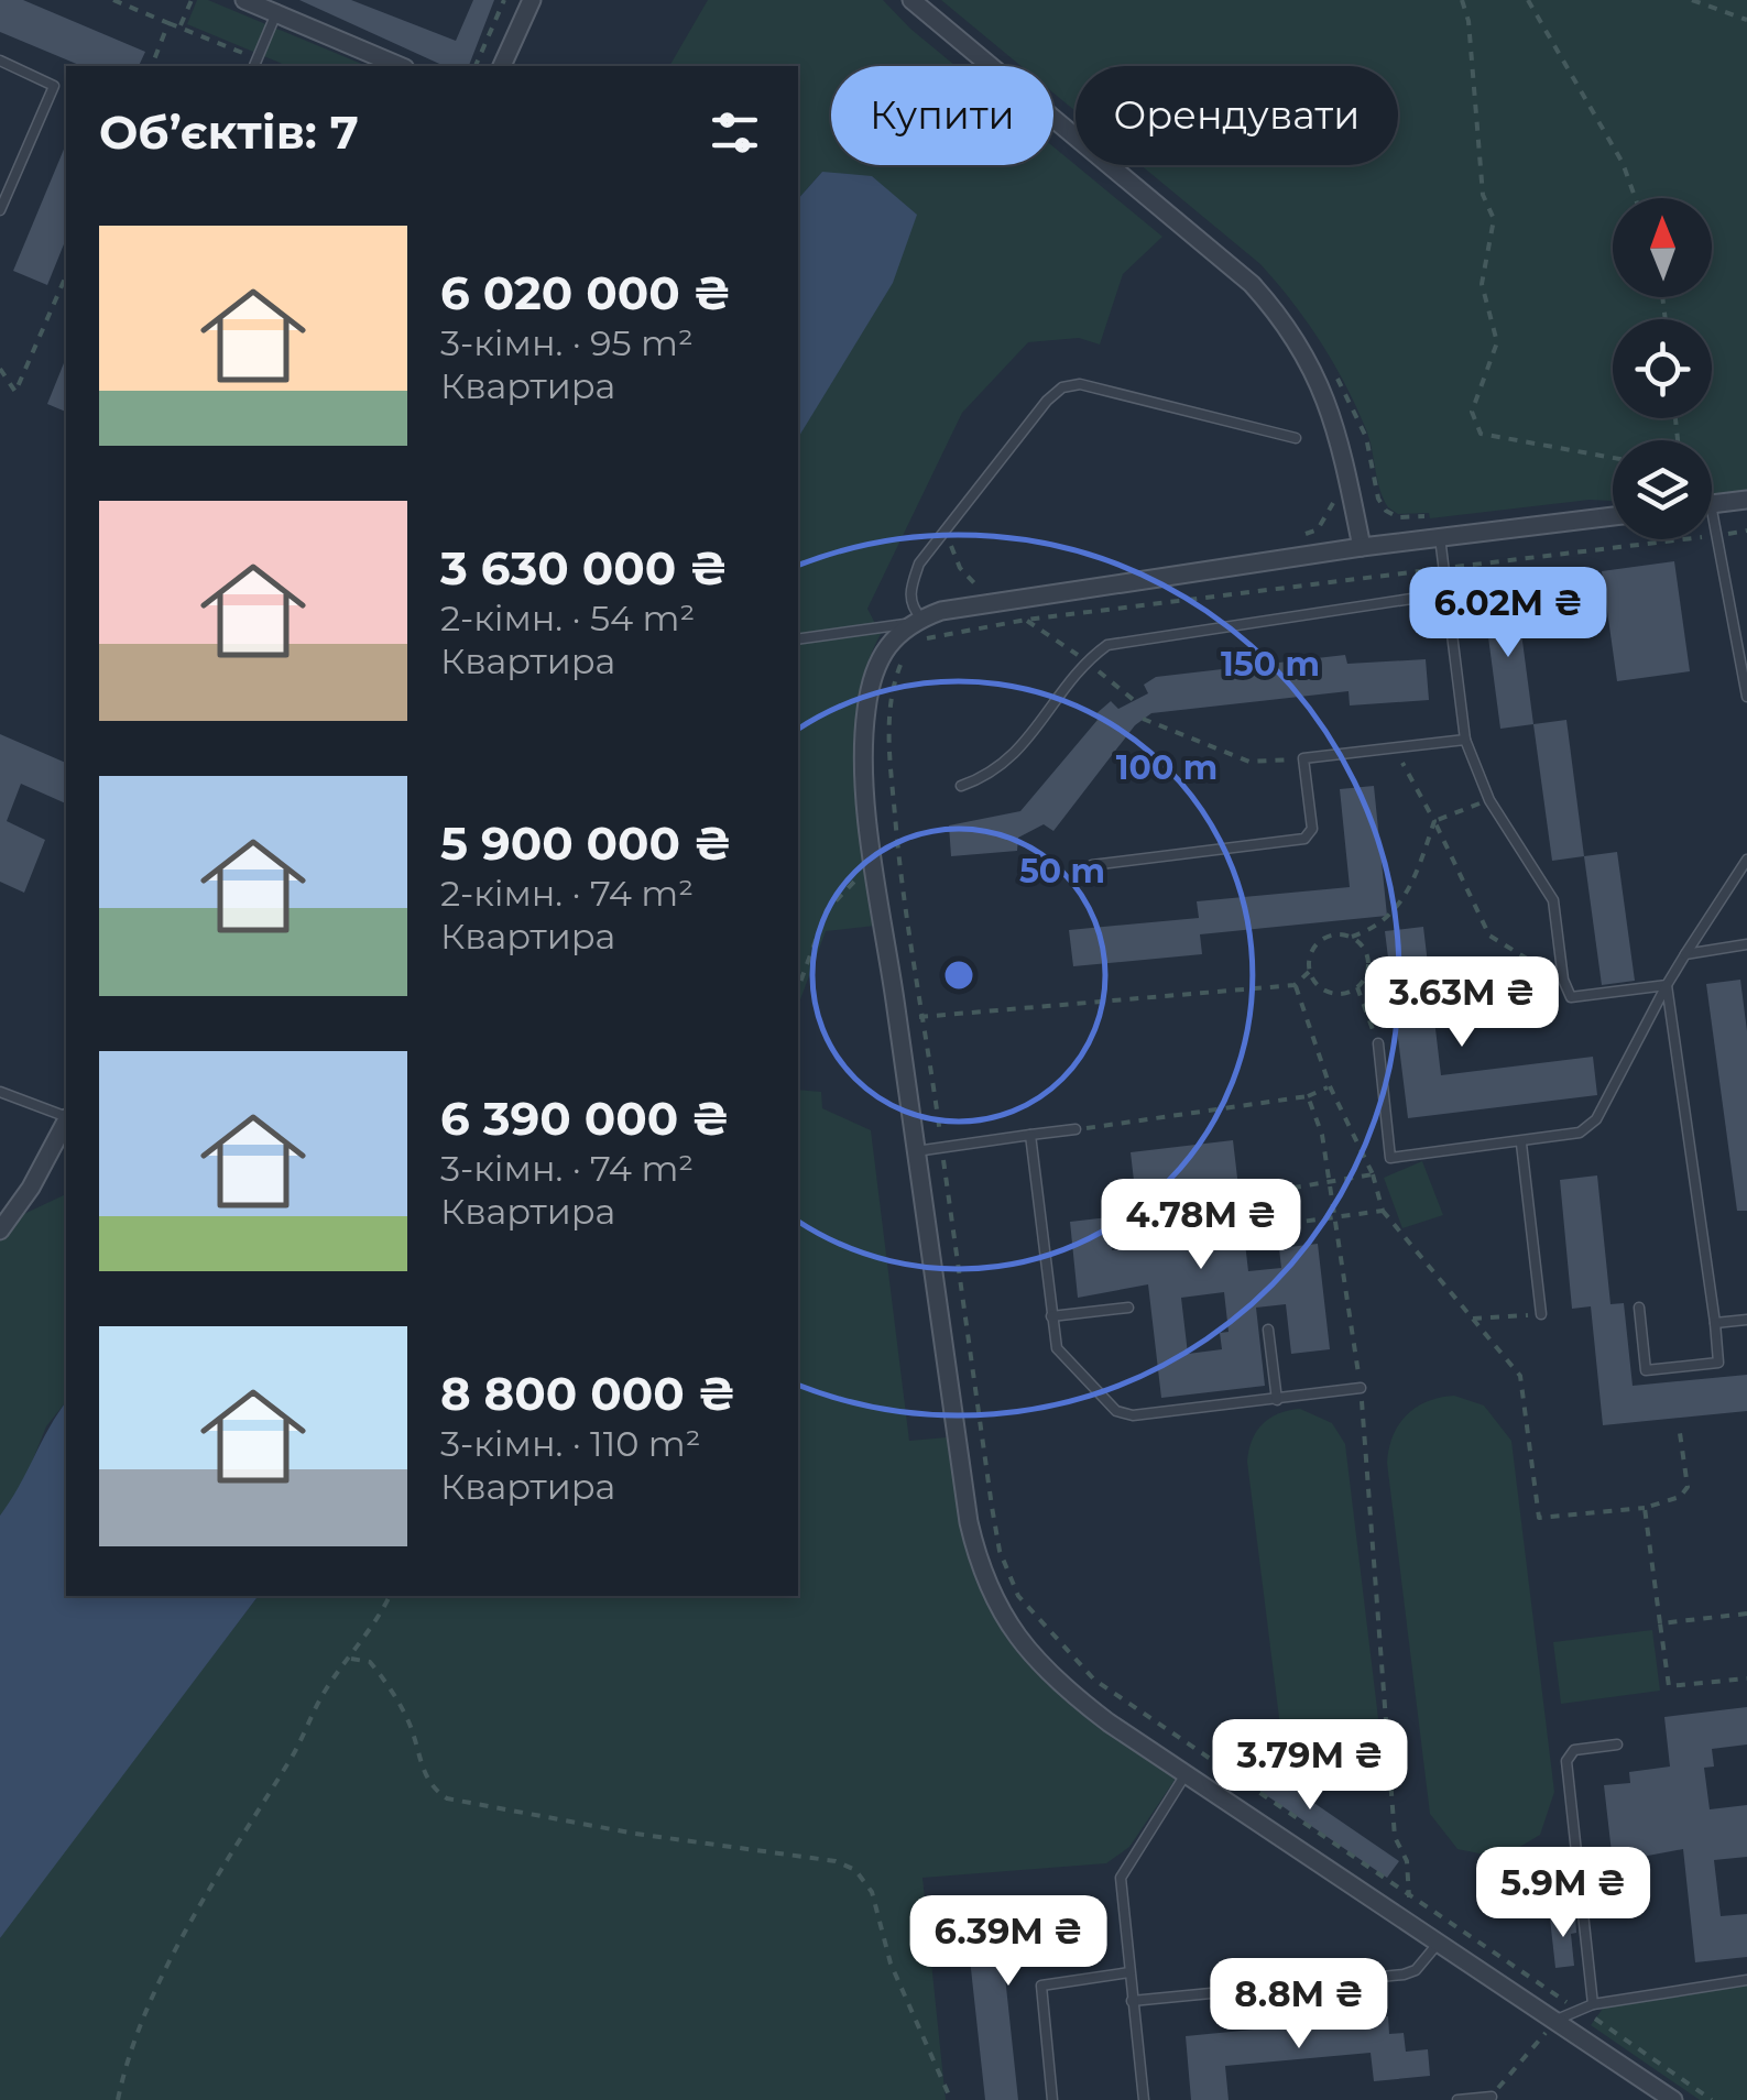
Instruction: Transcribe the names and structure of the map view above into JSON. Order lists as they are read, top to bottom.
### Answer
{
  "north": "top",
  "page": {
    "chip": ["Купити", "Орендувати"],
    "heading": "Об’єктів: 7",
    "list": [
      {
        "name": "6 020 000 ₴",
        "note": "3-кімн. · 95 m² · Квартира"
      },
      {
        "name": "3 630 000 ₴",
        "note": "2-кімн. · 54 m² · Квартира"
      },
      {
        "name": "5 900 000 ₴",
        "note": "2-кімн. · 74 m² · Квартира"
      },
      {
        "name": "6 390 000 ₴",
        "note": "3-кімн. · 74 m² · Квартира"
      },
      {
        "name": "8 800 000 ₴",
        "note": "3-кімн. · 110 m² · Квартира"
      }
    ],
    "price": [
      "6.02M ₴",
      "3.63M ₴",
      "4.78M ₴",
      "3.79M ₴",
      "5.9M ₴",
      "6.39M ₴",
      "8.8M ₴"
    ]
  },
  "rings": ["150 m", "100 m", "50 m"]
}
